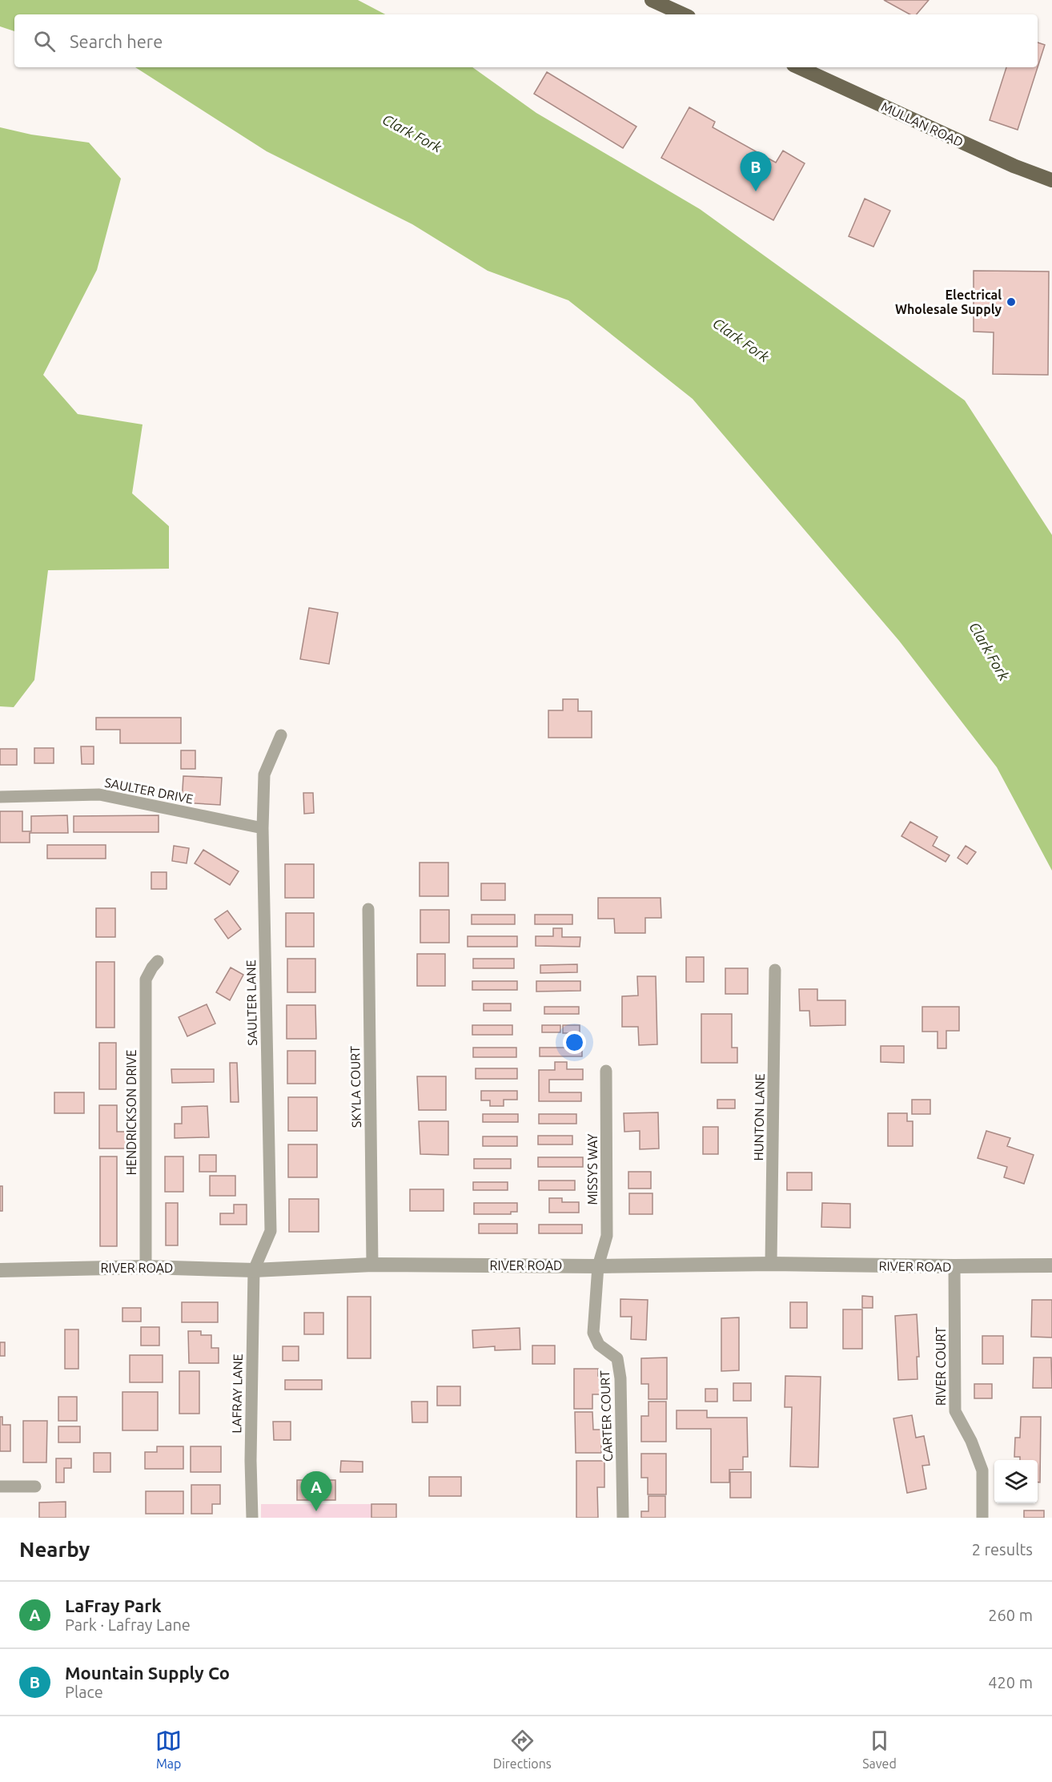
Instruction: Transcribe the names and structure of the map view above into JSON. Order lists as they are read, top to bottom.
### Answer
{
  "streets": {
    "main road": ["MULLAN ROAD"],
    "street": [
      "SAULTER DRIVE",
      "SAULTER LANE",
      "SKYLA COURT",
      "HENDRICKSON DRIVE",
      "HUNTON LANE",
      "MISSYS WAY",
      "RIVER ROAD",
      "RIVER COURT",
      "LAFRAY LANE",
      "CARTER COURT"
    ]
  },
  "crossings": [
    ["SAULTER DRIVE", "SAULTER LANE"],
    ["SAULTER LANE", "RIVER ROAD"],
    ["SAULTER LANE", "LAFRAY LANE"],
    ["SKYLA COURT", "RIVER ROAD"],
    ["HENDRICKSON DRIVE", "RIVER ROAD"],
    ["HUNTON LANE", "RIVER ROAD"],
    ["MISSYS WAY", "RIVER ROAD"],
    ["MISSYS WAY", "CARTER COURT"],
    ["RIVER ROAD", "RIVER COURT"],
    ["RIVER ROAD", "LAFRAY LANE"],
    ["RIVER ROAD", "CARTER COURT"]
  ],
  "water": ["Clark Fork"],
  "places": ["Electrical Wholesale Supply"],
  "page": {
    "search": "Search here",
    "pins": ["B", "A"],
    "heading": ["Nearby", "2 results"],
    "list": [
      {
        "mark": "A",
        "name": "LaFray Park",
        "note": "Park · Lafray Lane",
        "value": "260 m"
      },
      {
        "mark": "B",
        "name": "Mountain Supply Co",
        "note": "Place",
        "value": "420 m"
      }
    ],
    "nav": ["Map", "Directions", "Saved"]
  }
}
